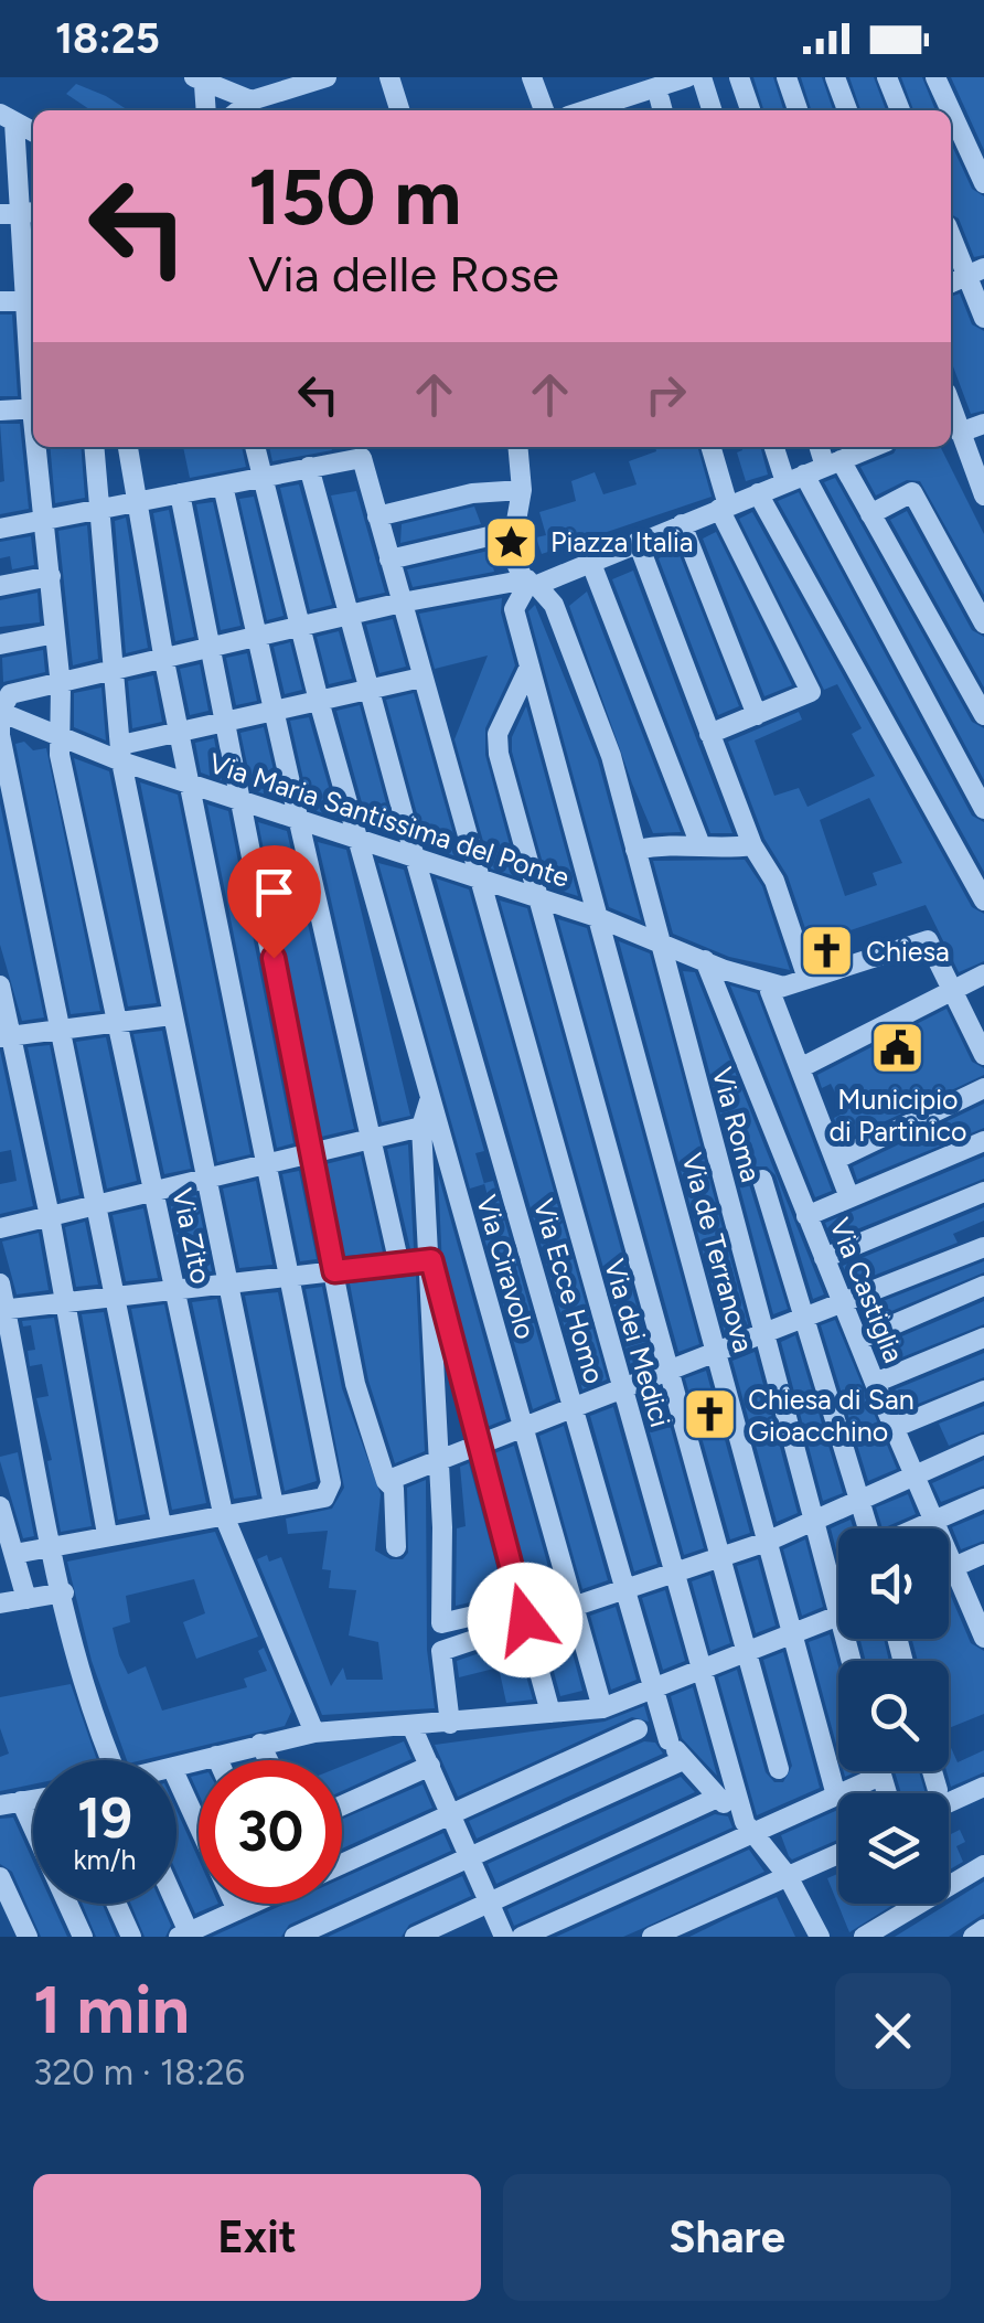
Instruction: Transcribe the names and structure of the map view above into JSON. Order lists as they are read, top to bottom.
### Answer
{
  "streets": {
    "street": [
      "Via Maria Santissima del Ponte",
      "Via Roma",
      "Via Zito",
      "Via de Terranova",
      "Via Ciravolo",
      "Via Castiglia",
      "Via Ecce Homo",
      "Via dei Medici"
    ]
  },
  "crossings": [
    ["Via Maria Santissima del Ponte", "Via Roma"],
    ["Via Maria Santissima del Ponte", "Via Zito"],
    ["Via Maria Santissima del Ponte", "Via de Terranova"],
    ["Via Maria Santissima del Ponte", "Via Ciravolo"],
    ["Via Maria Santissima del Ponte", "Via Castiglia"],
    ["Via Maria Santissima del Ponte", "Via Ecce Homo"],
    ["Via Maria Santissima del Ponte", "Via dei Medici"],
    ["Via Roma", "Via de Terranova"],
    ["Via Ecce Homo", "Via dei Medici"]
  ],
  "places": {
    "place": ["Piazza Italia"],
    "church": ["Chiesa", "Chiesa di San Gioacchino"],
    "public building": ["Municipio di Partinico"]
  },
  "page": {
    "status": "18:25",
    "turn": ["150 m", "Via delle Rose"],
    "speed": "19 km/h",
    "limit": "30",
    "heading": ["1 min", "320 m · 18:26"],
    "buttons": ["Exit", "Share"]
  }
}
